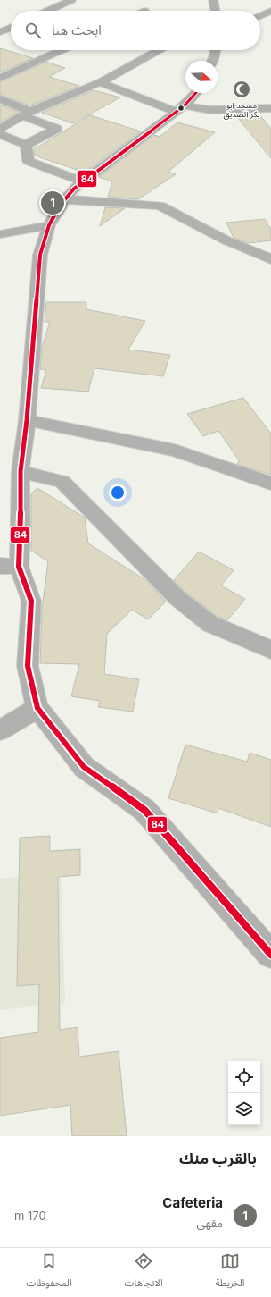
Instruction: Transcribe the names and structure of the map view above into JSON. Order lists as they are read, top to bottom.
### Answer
{
  "places": {
    "mosque": ["مسجد ابو بكر الصديق"]
  },
  "lines": ["transit line 84"],
  "north": "right",
  "page": {
    "search": "ابحث هنا",
    "pins": "1",
    "heading": "بالقرب منك",
    "list": [
      {
        "mark": "1",
        "name": "Cafeteria",
        "note": "مقهى",
        "value": "170 m"
      }
    ],
    "nav": ["الخريطة", "الاتجاهات", "المحفوظات"]
  }
}
